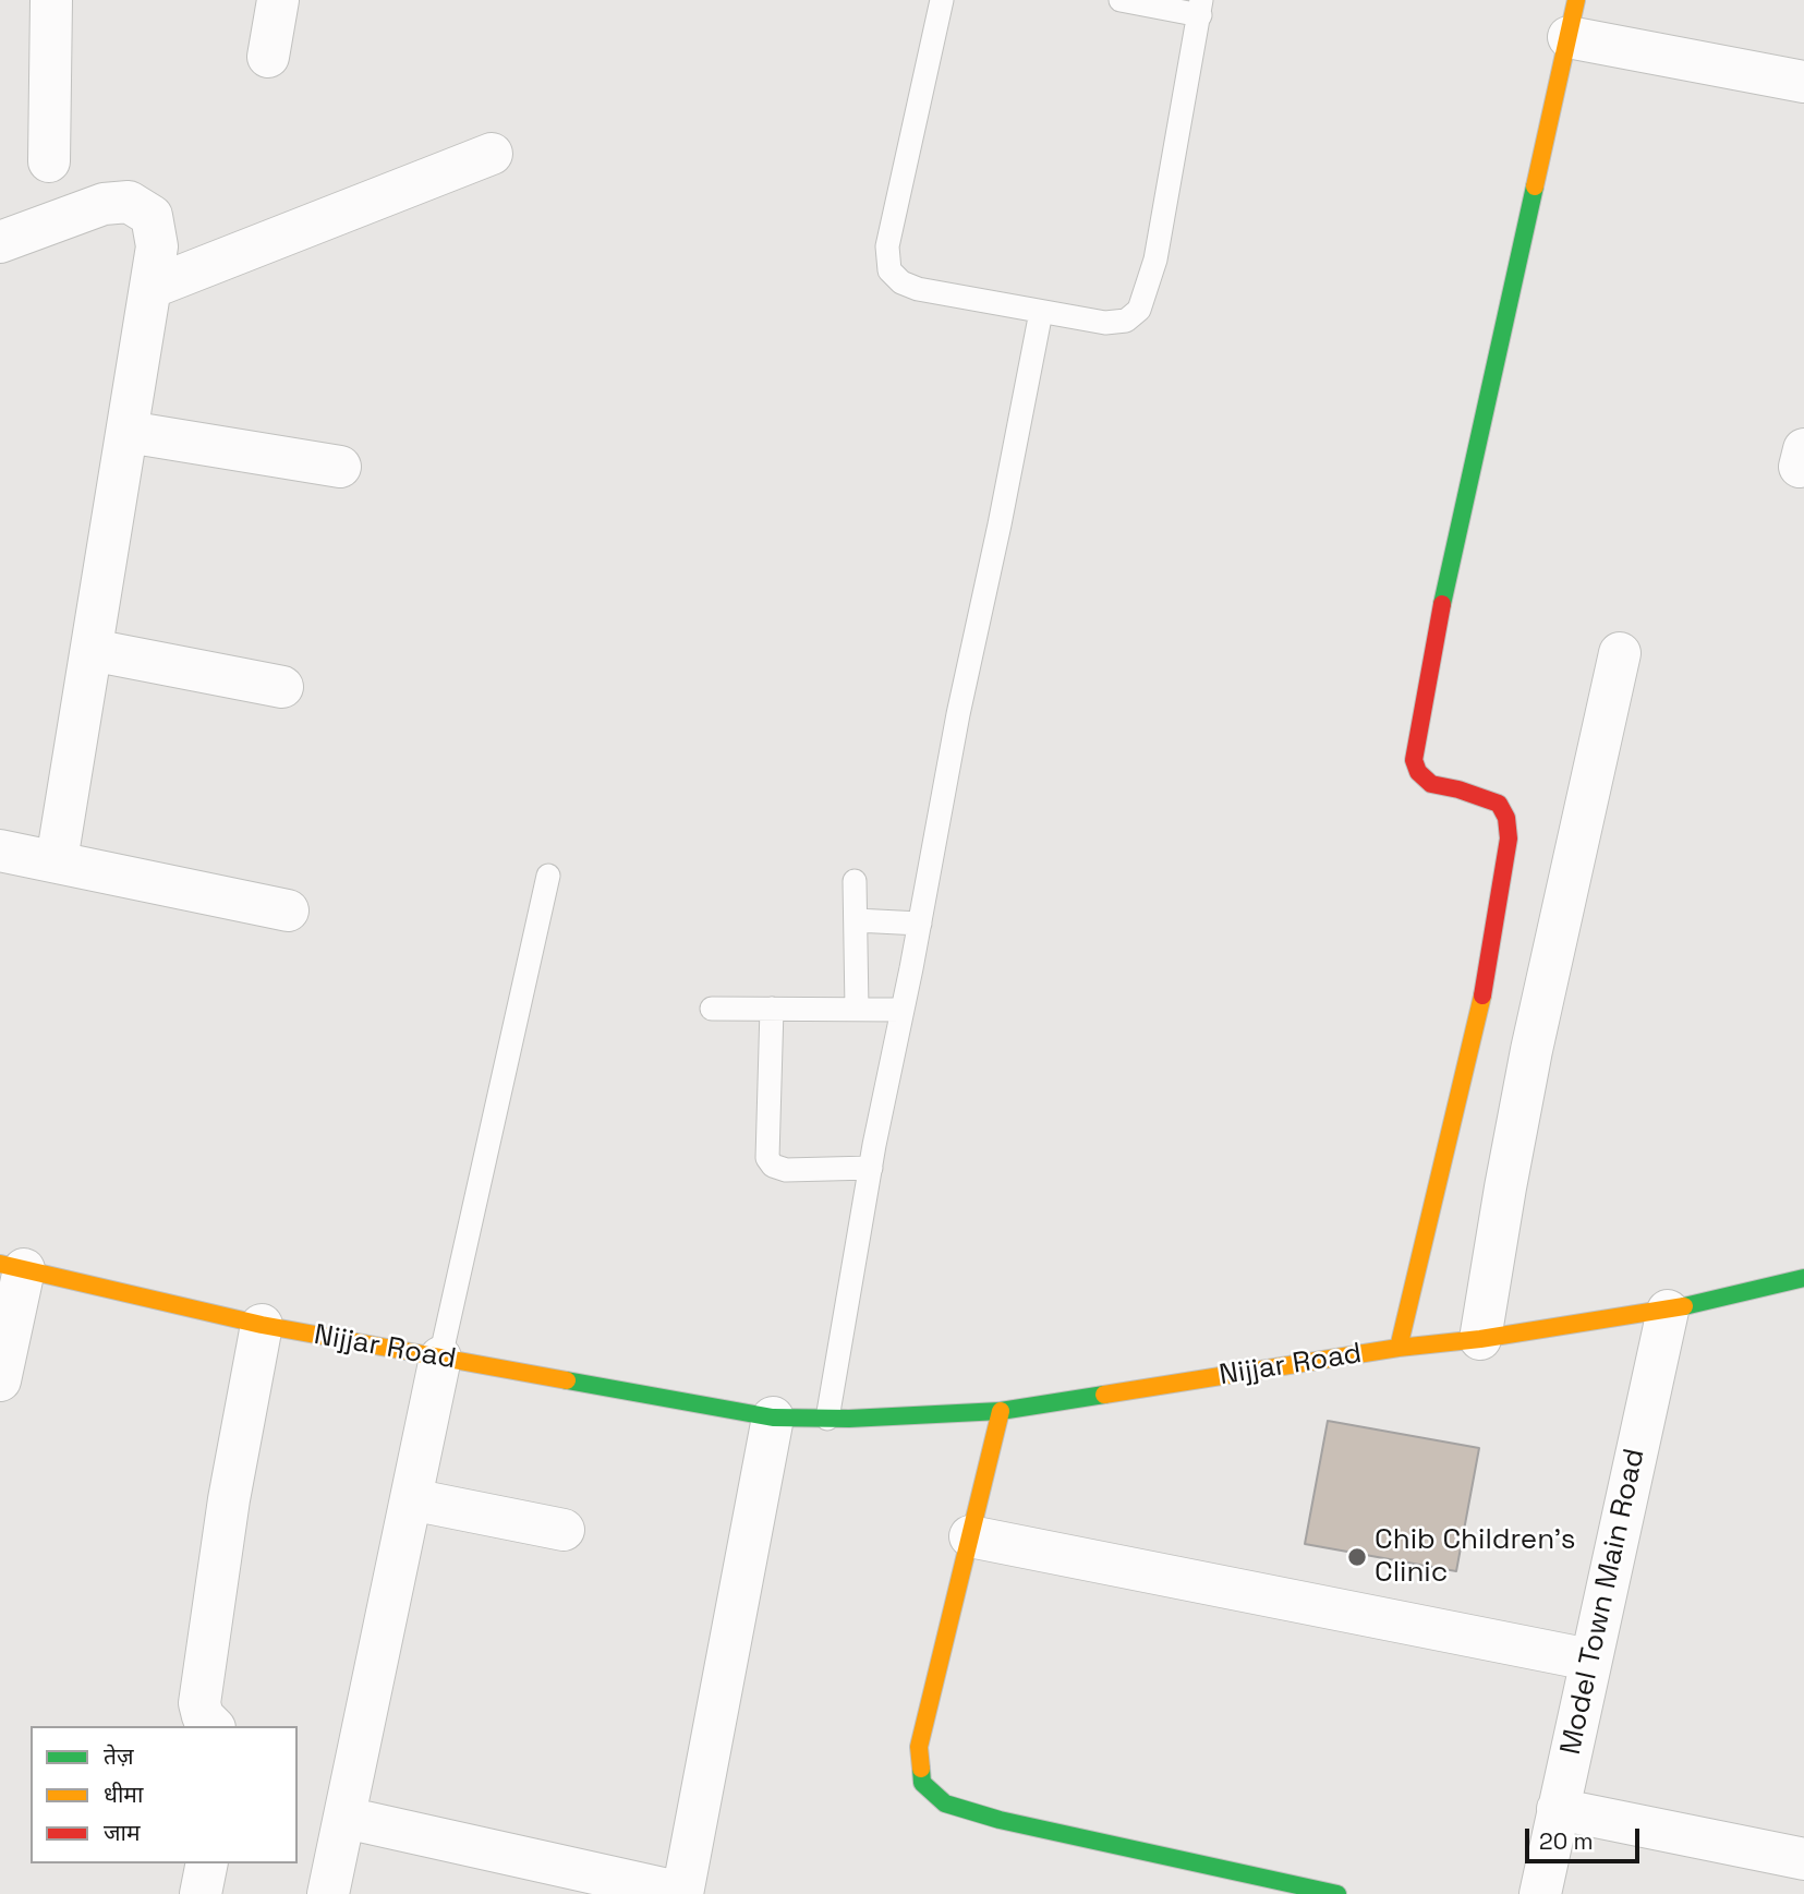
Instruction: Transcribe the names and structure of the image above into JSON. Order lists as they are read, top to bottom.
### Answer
{
  "streets": {
    "street": ["Nijjar Road", "Model Town Main Road"]
  },
  "crossings": [
    ["Nijjar Road", "Model Town Main Road"]
  ],
  "places": ["Chib Children's Clinic"],
  "legend": ["तेज़", "धीमा", "जाम"],
  "scale_bar": "20 m"
}
